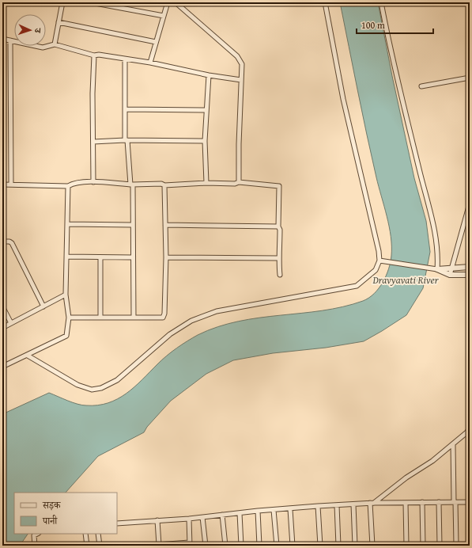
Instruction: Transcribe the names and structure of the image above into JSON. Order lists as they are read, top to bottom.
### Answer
{
  "water": ["Dravyavati River"],
  "legend": ["सड़क", "पानी"],
  "scale_bar": "100 m",
  "north": "right"
}
